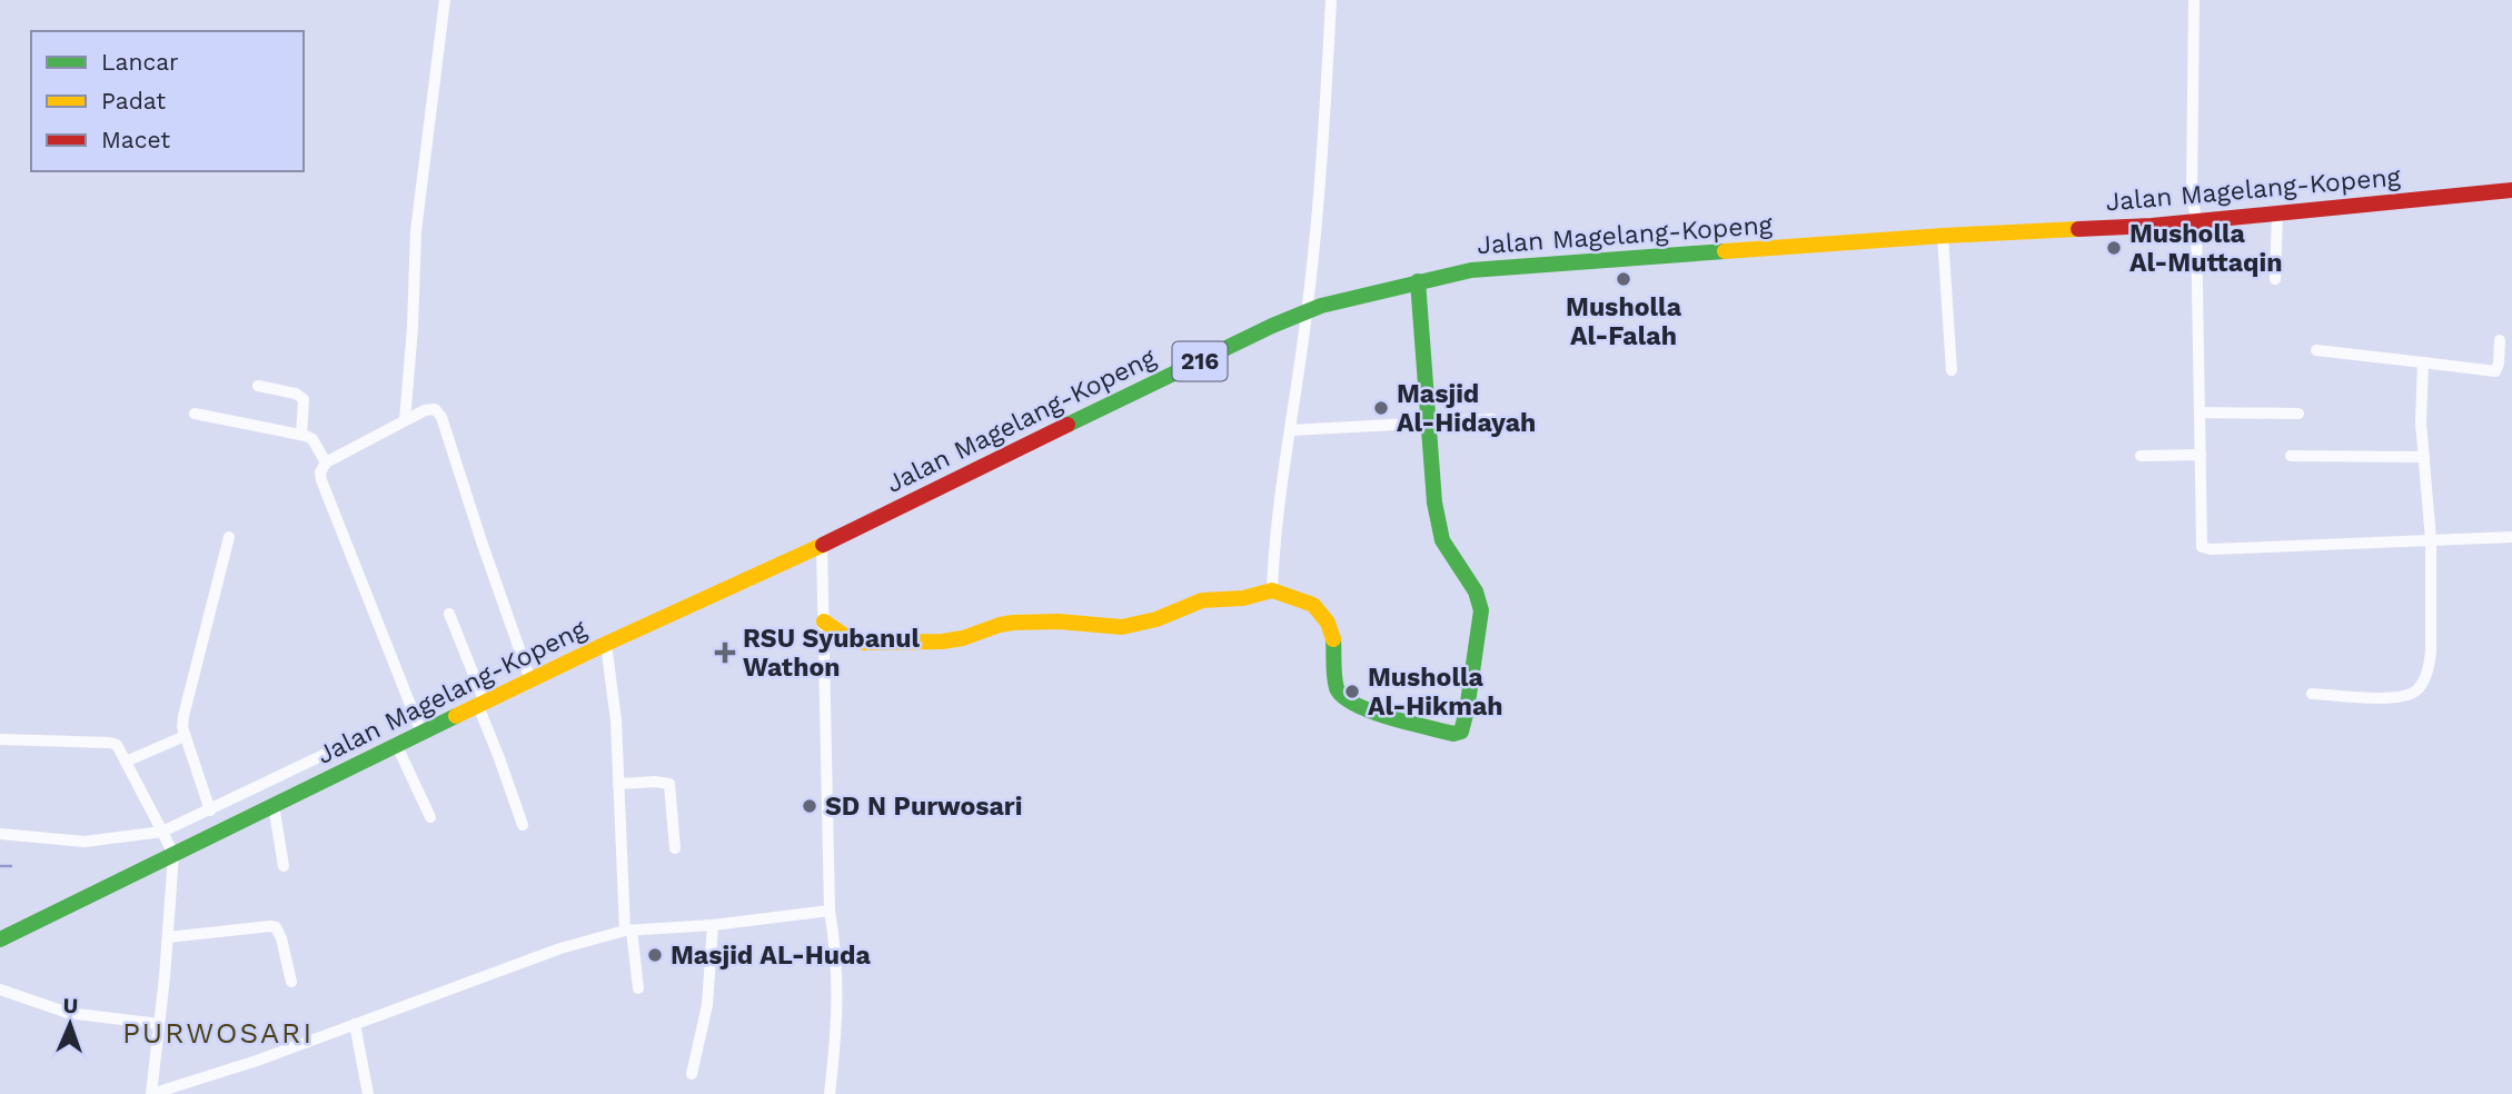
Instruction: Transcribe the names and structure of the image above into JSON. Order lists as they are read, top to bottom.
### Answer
{
  "streets": {
    "main road": ["Jalan Magelang-Kopeng", "216"]
  },
  "districts": ["PURWOSARI"],
  "places": {
    "other": [
      "Musholla Al-Muttaqin",
      "Musholla Al-Falah",
      "Masjid Al-Hidayah",
      "Musholla Al-Hikmah",
      "SD N Purwosari",
      "Masjid AL-Huda"
    ],
    "health": ["RSU Syubanul Wathon"]
  },
  "legend": ["Lancar", "Padat", "Macet"],
  "north": "top"
}
